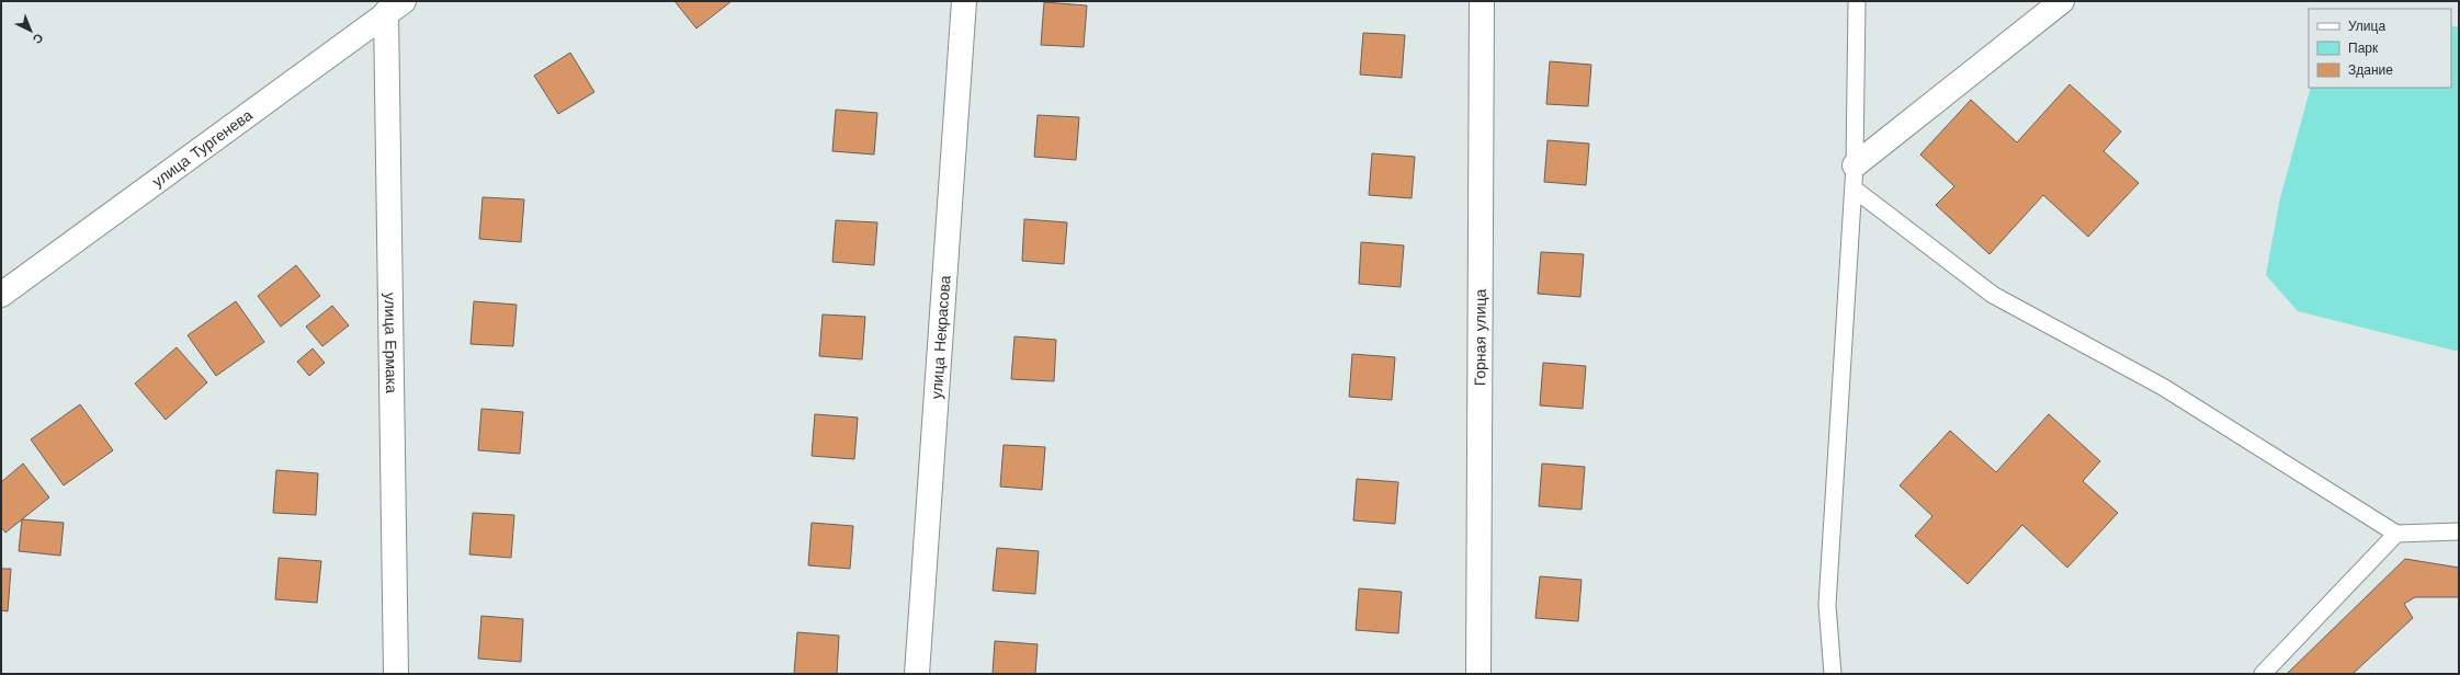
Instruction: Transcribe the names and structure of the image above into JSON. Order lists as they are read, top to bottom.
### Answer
{
  "streets": {
    "street": [
      "улица Тургенева",
      "улица Некрасова",
      "Горная улица",
      "улица Ермака"
    ]
  },
  "crossings": [
    ["улица Тургенева", "улица Ермака"]
  ],
  "legend": ["Улица", "Парк", "Здание"],
  "north": "bottom right"
}
